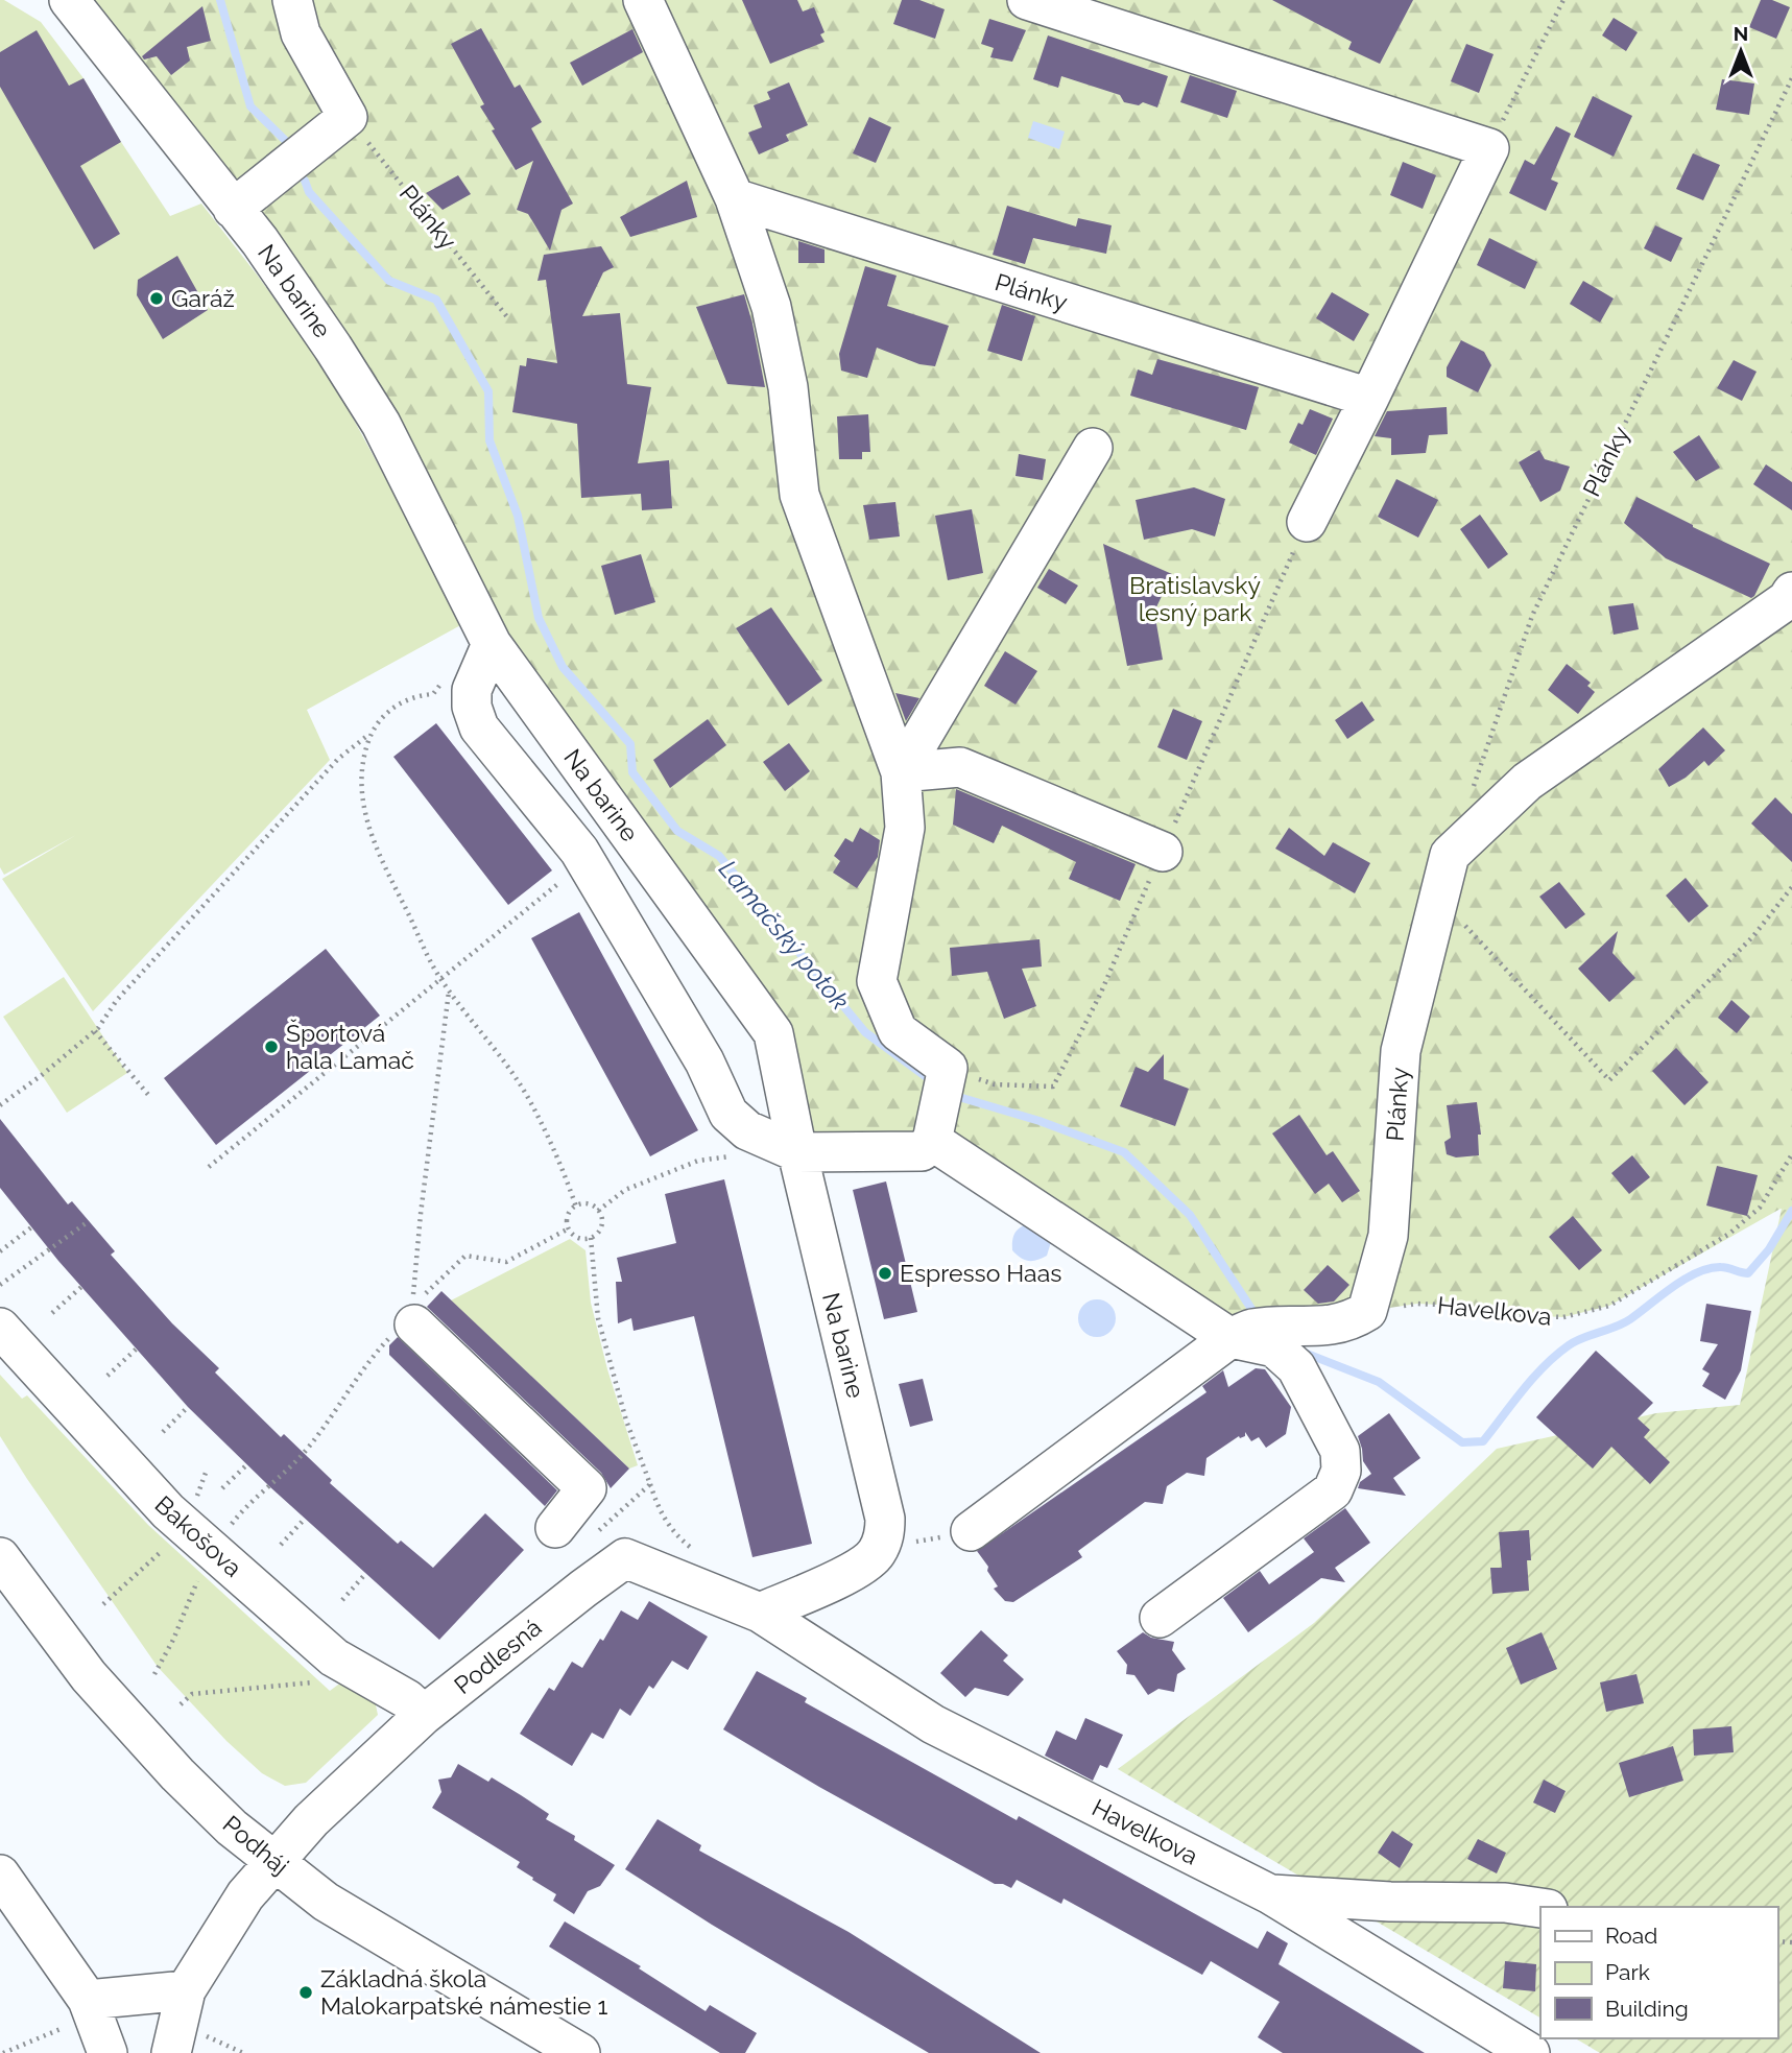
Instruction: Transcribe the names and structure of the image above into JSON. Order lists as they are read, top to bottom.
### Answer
{
  "streets": {
    "street": [
      "Plánky",
      "Na barine",
      "Havelkova",
      "Bakošova",
      "Podlesná",
      "Podháj"
    ]
  },
  "crossings": [
    ["Plánky", "Havelkova"],
    ["Na barine", "Havelkova"],
    ["Na barine", "Podlesná"],
    ["Havelkova", "Podlesná"],
    ["Bakošova", "Podlesná"],
    ["Podlesná", "Podháj"]
  ],
  "water": ["Lamačský potok"],
  "parks": ["Bratislavský lesný park"],
  "places": [
    "Garáž",
    "Športová hala Lamač",
    "Espresso Haas",
    "Základná škola Malokarpatské námestie 1"
  ],
  "legend": ["Road", "Park", "Building"],
  "north": "top"
}
